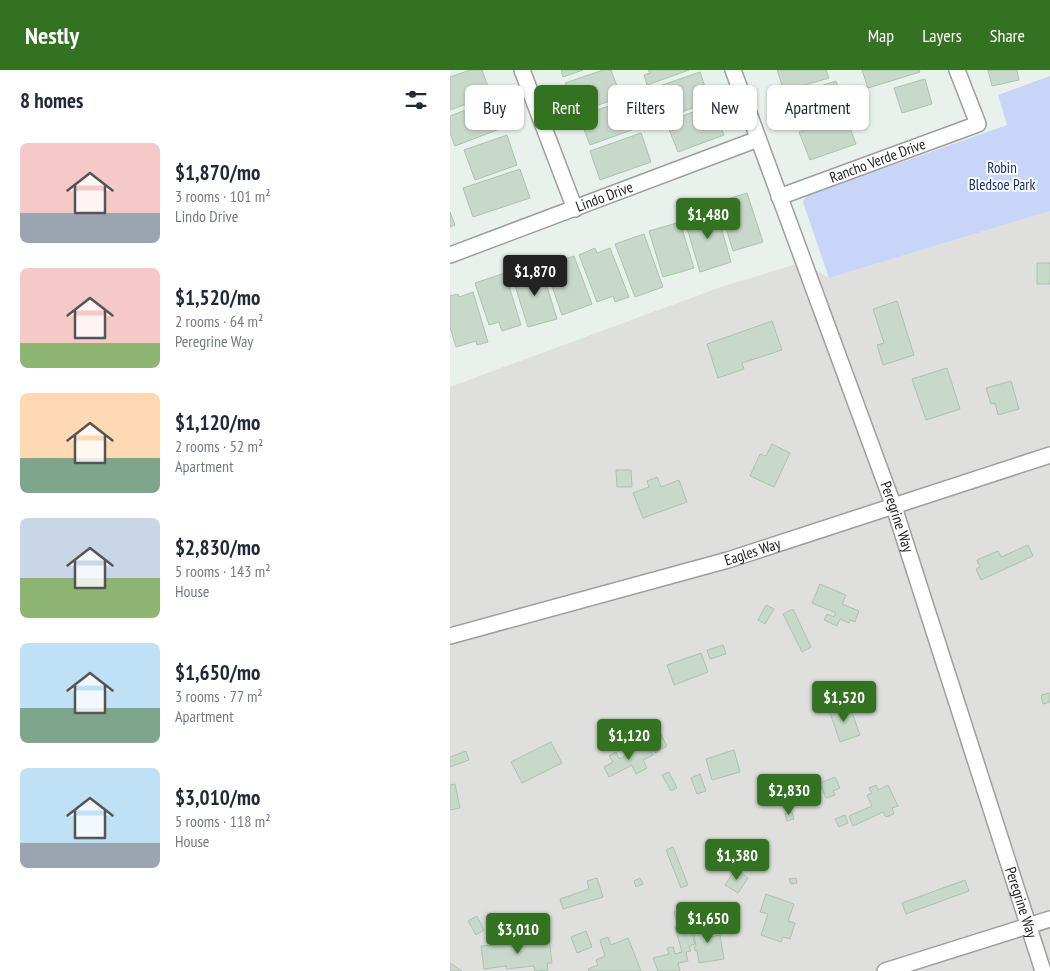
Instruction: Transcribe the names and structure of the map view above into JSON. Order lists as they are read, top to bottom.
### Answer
{
  "streets": {
    "street": [
      "Rancho Verde Drive",
      "Lindo Drive",
      "Peregrine Way",
      "Eagles Way"
    ]
  },
  "crossings": [
    ["Rancho Verde Drive", "Peregrine Way"],
    ["Lindo Drive", "Peregrine Way"],
    ["Peregrine Way", "Eagles Way"]
  ],
  "parks": ["Robin Bledsoe Park"],
  "page": {
    "header": "Nestly",
    "nav": ["Map", "Layers", "Share"],
    "heading": "8 homes",
    "chip": [
      "Buy",
      "Rent",
      "Filters",
      "New",
      "Apartment"
    ],
    "list": [
      {
        "name": "$1,870/mo",
        "note": "3 rooms · 101 m² · Lindo Drive"
      },
      {
        "name": "$1,520/mo",
        "note": "2 rooms · 64 m² · Peregrine Way"
      },
      {
        "name": "$1,120/mo",
        "note": "2 rooms · 52 m² · Apartment"
      },
      {
        "name": "$2,830/mo",
        "note": "5 rooms · 143 m² · House"
      },
      {
        "name": "$1,650/mo",
        "note": "3 rooms · 77 m² · Apartment"
      },
      {
        "name": "$3,010/mo",
        "note": "5 rooms · 118 m² · House"
      }
    ],
    "price": [
      "$1,480",
      "$1,870",
      "$1,520",
      "$1,120",
      "$2,830",
      "$1,380",
      "$1,650",
      "$3,010"
    ]
  }
}
